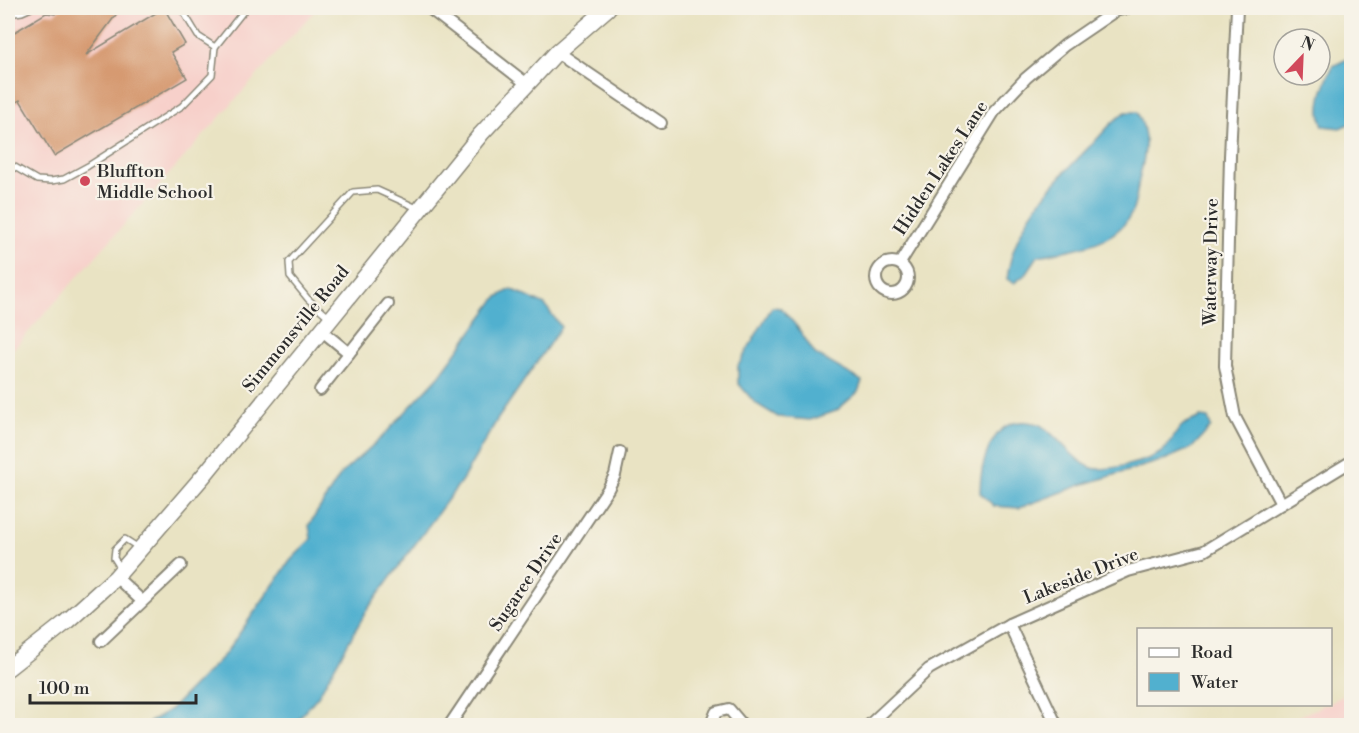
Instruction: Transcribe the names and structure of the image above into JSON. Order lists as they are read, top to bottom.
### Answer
{
  "streets": {
    "street": [
      "Hidden Lakes Lane",
      "Waterway Drive",
      "Simmonsville Road",
      "Lakeside Drive",
      "Sugaree Drive"
    ]
  },
  "crossings": [
    ["Waterway Drive", "Lakeside Drive"]
  ],
  "places": ["Bluffton Middle School"],
  "legend": ["Road", "Water"],
  "scale_bar": "100 m",
  "north": "top right"
}
